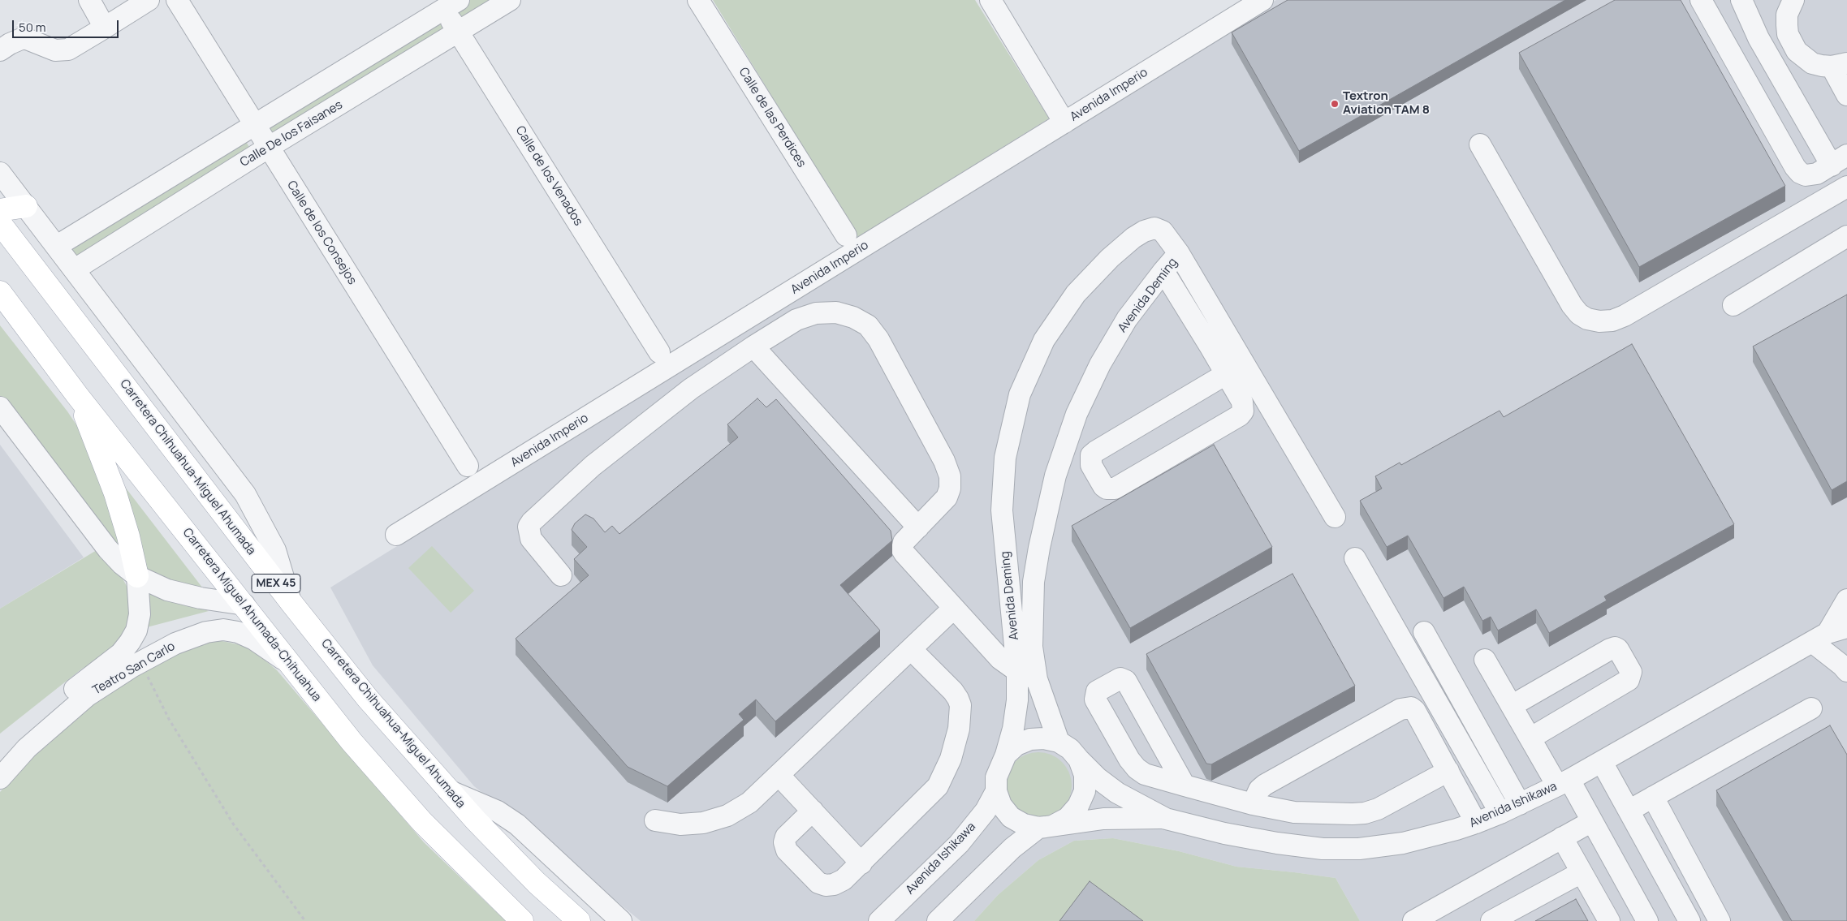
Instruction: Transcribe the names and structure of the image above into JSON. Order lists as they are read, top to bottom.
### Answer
{
  "streets": {
    "main road": ["Carretera Chihuahua-Miguel Ahumada", "MEX 45", "Carretera Miguel Ahumada-Chihuahua"],
    "street": [
      "Avenida Imperio",
      "Calle de las Perdices",
      "Calle De los Faisanes",
      "Calle de los Venados",
      "Calle de los Consejos",
      "Avenida Deming",
      "Teatro San Carlo",
      "Avenida Ishikawa"
    ]
  },
  "crossings": [
    ["Calle De los Faisanes", "Calle de los Venados"],
    ["Calle De los Faisanes", "Calle de los Consejos"],
    ["Avenida Deming", "Avenida Ishikawa"],
    ["Carretera Miguel Ahumada-Chihuahua", "Teatro San Carlo"]
  ],
  "places": ["Textron Aviation TAM 8"],
  "scale_bar": "50 m"
}
